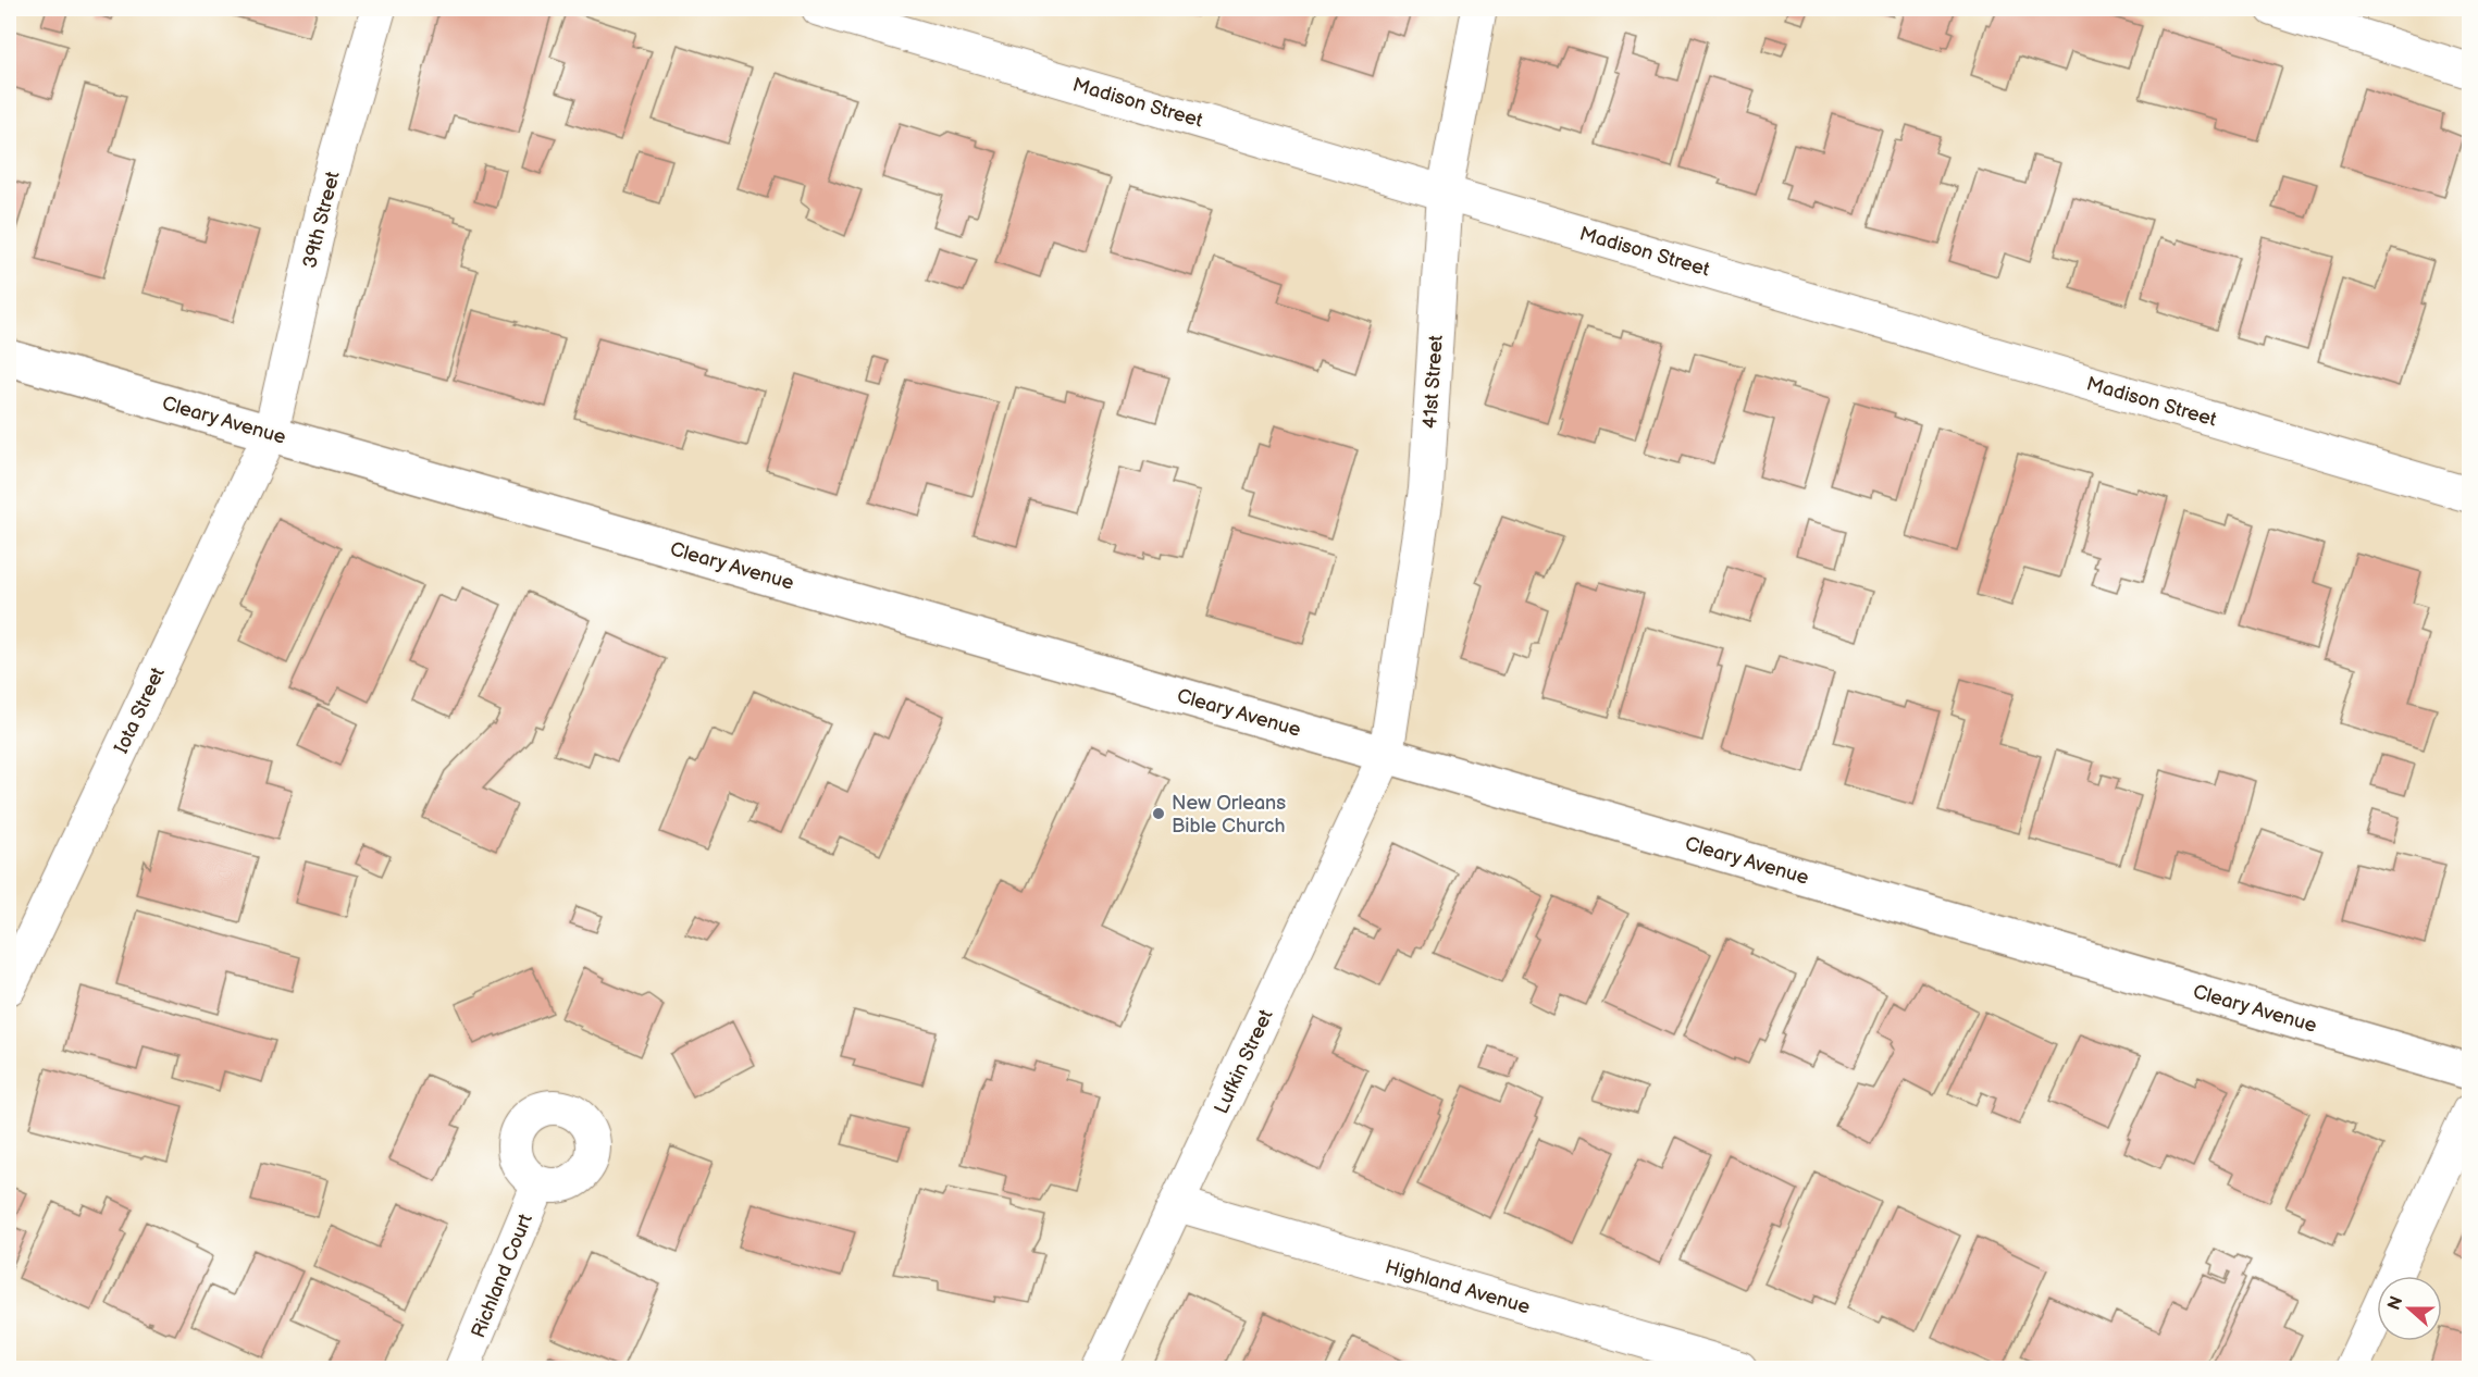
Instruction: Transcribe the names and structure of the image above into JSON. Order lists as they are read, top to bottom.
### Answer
{
  "streets": {
    "street": [
      "Madison Street",
      "39th Street",
      "41st Street",
      "Cleary Avenue",
      "Iota Street",
      "Lufkin Street",
      "Richland Court",
      "Highland Avenue"
    ]
  },
  "crossings": [
    ["Madison Street", "41st Street"],
    ["39th Street", "Cleary Avenue"],
    ["39th Street", "Iota Street"],
    ["41st Street", "Cleary Avenue"],
    ["41st Street", "Lufkin Street"],
    ["Cleary Avenue", "Iota Street"],
    ["Cleary Avenue", "Lufkin Street"],
    ["Lufkin Street", "Highland Avenue"]
  ],
  "places": ["New Orleans Bible Church"],
  "north": "left"
}
